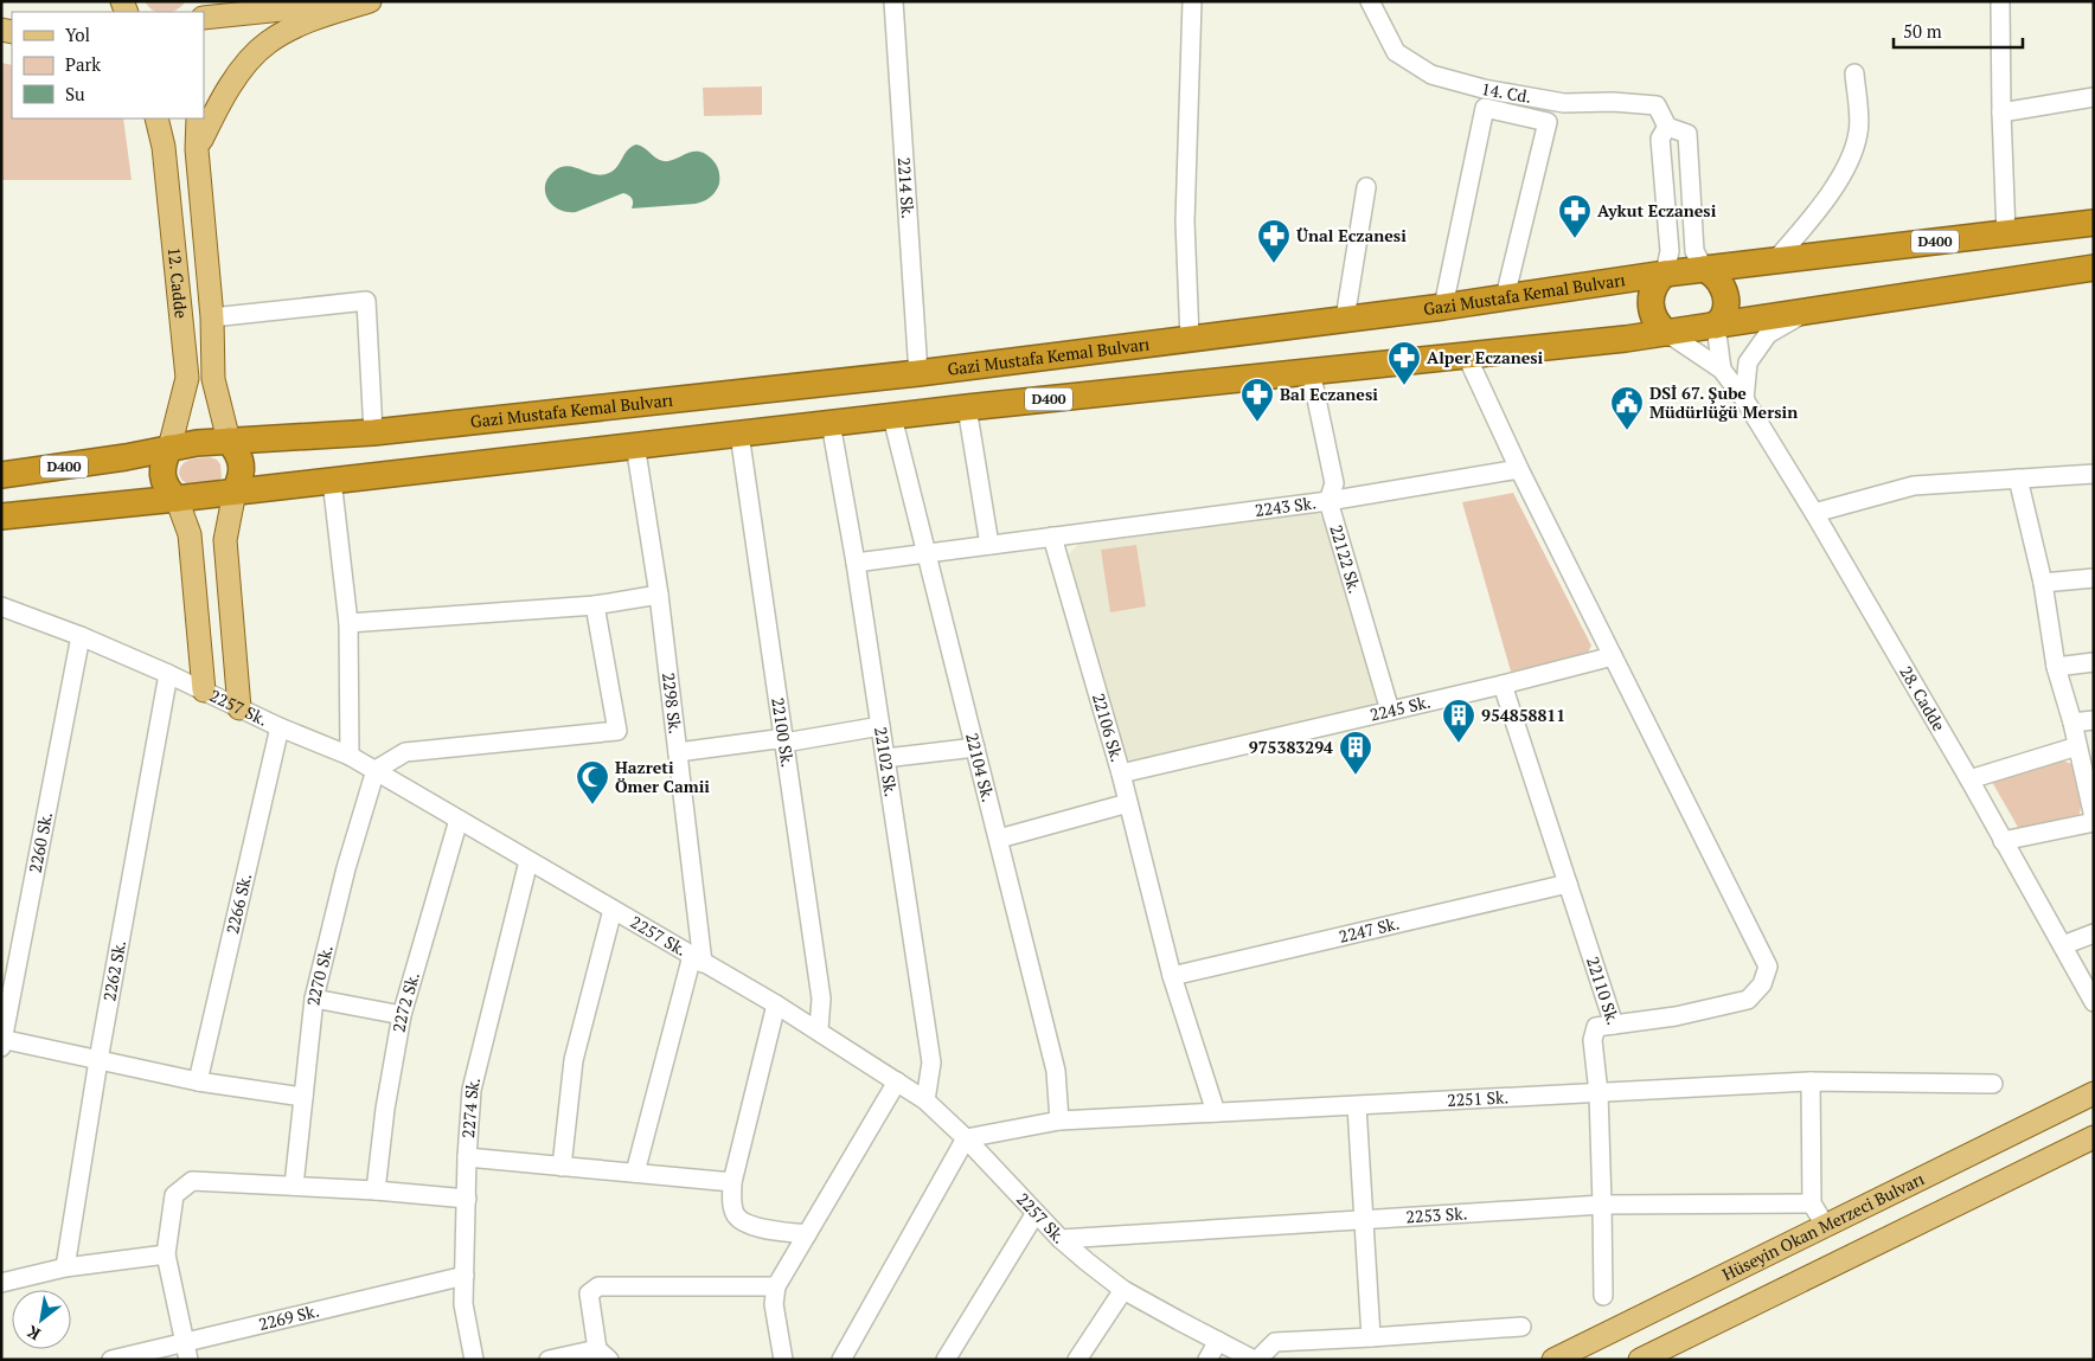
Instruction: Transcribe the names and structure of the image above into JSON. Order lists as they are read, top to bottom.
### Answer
{
  "streets": {
    "highway": ["D400", "Gazi Mustafa Kemal Bulvarı"],
    "main road": ["12. Cadde", "Hüseyin Okan Merzeci Bulvarı"],
    "street": [
      "14. Cd.",
      "2214 Sk.",
      "2243 Sk.",
      "22122 Sk.",
      "28. Cadde",
      "2298 Sk.",
      "2257 Sk.",
      "2245 Sk.",
      "22106 Sk.",
      "22100 Sk.",
      "22102 Sk.",
      "22104 Sk.",
      "2260 Sk.",
      "2266 Sk.",
      "2247 Sk.",
      "2262 Sk.",
      "2270 Sk.",
      "22110 Sk.",
      "2272 Sk.",
      "2251 Sk.",
      "2274 Sk.",
      "2253 Sk.",
      "2269 Sk."
    ]
  },
  "crossings": [
    ["14. Cd.", "D400"],
    ["14. Cd.", "Gazi Mustafa Kemal Bulvarı"],
    ["14. Cd.", "28. Cadde"],
    ["2214 Sk.", "Gazi Mustafa Kemal Bulvarı"],
    ["D400", "12. Cadde"],
    ["D400", "Gazi Mustafa Kemal Bulvarı"],
    ["D400", "22122 Sk."],
    ["D400", "28. Cadde"],
    ["D400", "2298 Sk."],
    ["D400", "22100 Sk."],
    ["D400", "22102 Sk."],
    ["D400", "22104 Sk."],
    ["12. Cadde", "Gazi Mustafa Kemal Bulvarı"],
    ["Gazi Mustafa Kemal Bulvarı", "28. Cadde"],
    ["2243 Sk.", "22122 Sk."],
    ["2243 Sk.", "22106 Sk."],
    ["22122 Sk.", "2245 Sk."],
    ["2298 Sk.", "2257 Sk."],
    ["2257 Sk.", "22100 Sk."],
    ["2257 Sk.", "22102 Sk."],
    ["2257 Sk.", "2260 Sk."],
    ["2257 Sk.", "2266 Sk."],
    ["2257 Sk.", "2262 Sk."],
    ["2257 Sk.", "2270 Sk."],
    ["2257 Sk.", "2272 Sk."],
    ["2257 Sk.", "2251 Sk."],
    ["2257 Sk.", "2274 Sk."],
    ["2257 Sk.", "2253 Sk."],
    ["2245 Sk.", "22106 Sk."],
    ["2245 Sk.", "22110 Sk."],
    ["22106 Sk.", "2247 Sk."],
    ["22106 Sk.", "2251 Sk."],
    ["22104 Sk.", "2251 Sk."],
    ["2247 Sk.", "22110 Sk."],
    ["22110 Sk.", "2251 Sk."],
    ["22110 Sk.", "2253 Sk."],
    ["2274 Sk.", "2269 Sk."]
  ],
  "places": {
    "pharmacy": [
      "Aykut Eczanesi",
      "Ünal Eczanesi",
      "Alper Eczanesi",
      "Bal Eczanesi"
    ],
    "public building": ["DSİ 67. Şube Müdürlüğü Mersin"],
    "building": ["954858811", "975383294"],
    "mosque": ["Hazreti Ömer Camii"]
  },
  "legend": ["Yol", "Park", "Su"],
  "scale_bar": "50 m",
  "north": "bottom left"
}
